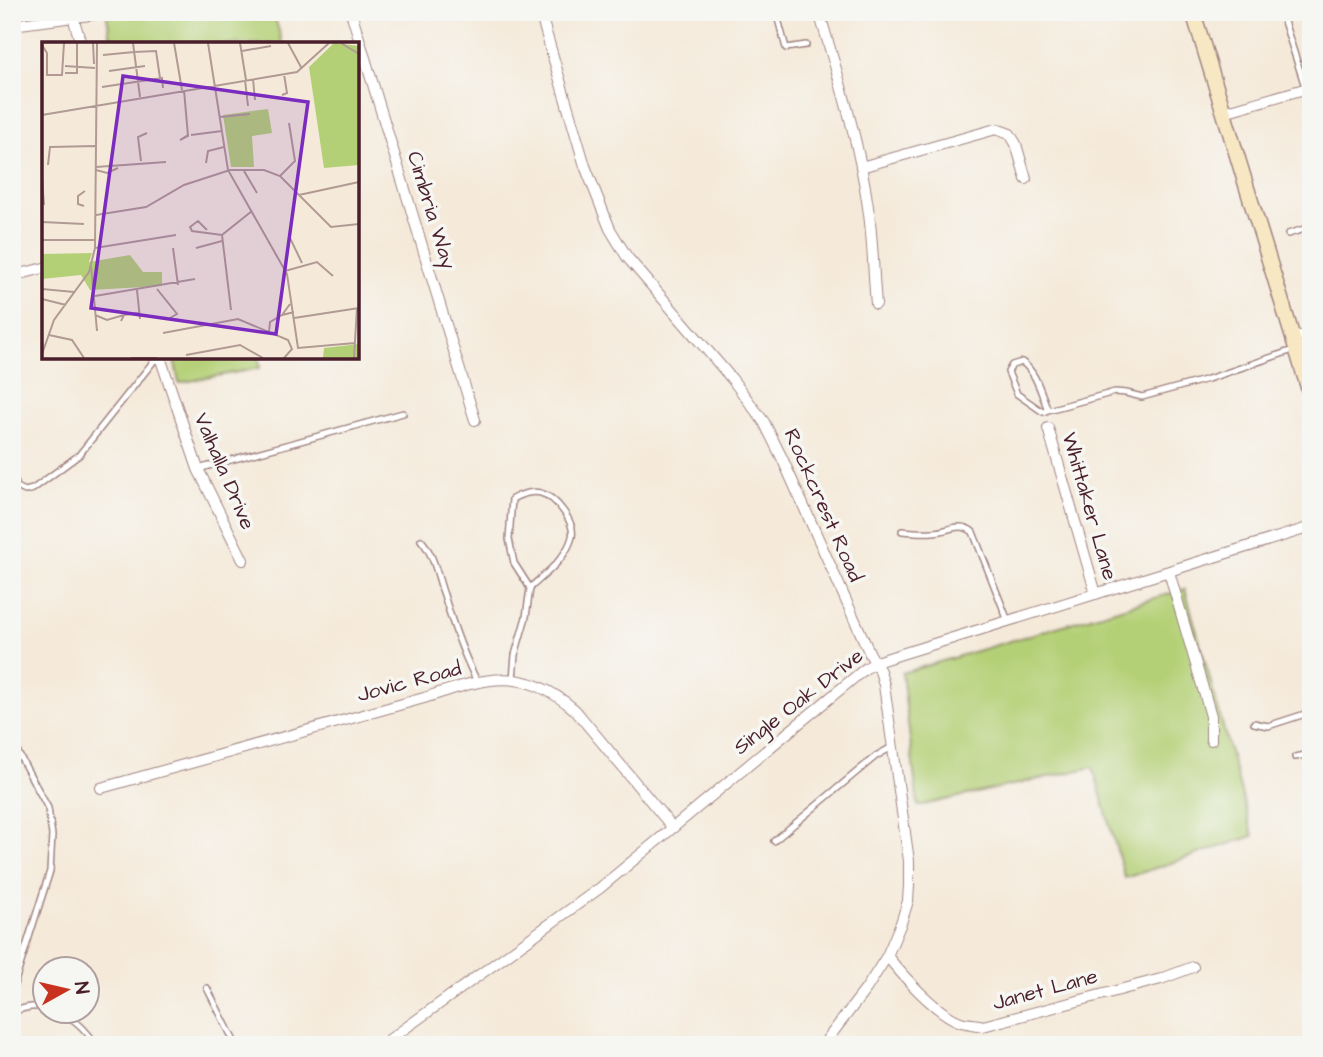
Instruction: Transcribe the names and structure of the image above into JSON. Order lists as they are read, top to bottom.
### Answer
{
  "streets": {
    "street": [
      "Cimbria Way",
      "Valhalla Drive",
      "Rockcrest Road",
      "Whittaker Lane",
      "Jovic Road",
      "Single Oak Drive",
      "Janet Lane"
    ]
  },
  "crossings": [
    ["Rockcrest Road", "Single Oak Drive"],
    ["Rockcrest Road", "Janet Lane"],
    ["Whittaker Lane", "Single Oak Drive"],
    ["Jovic Road", "Single Oak Drive"]
  ],
  "north": "right"
}
